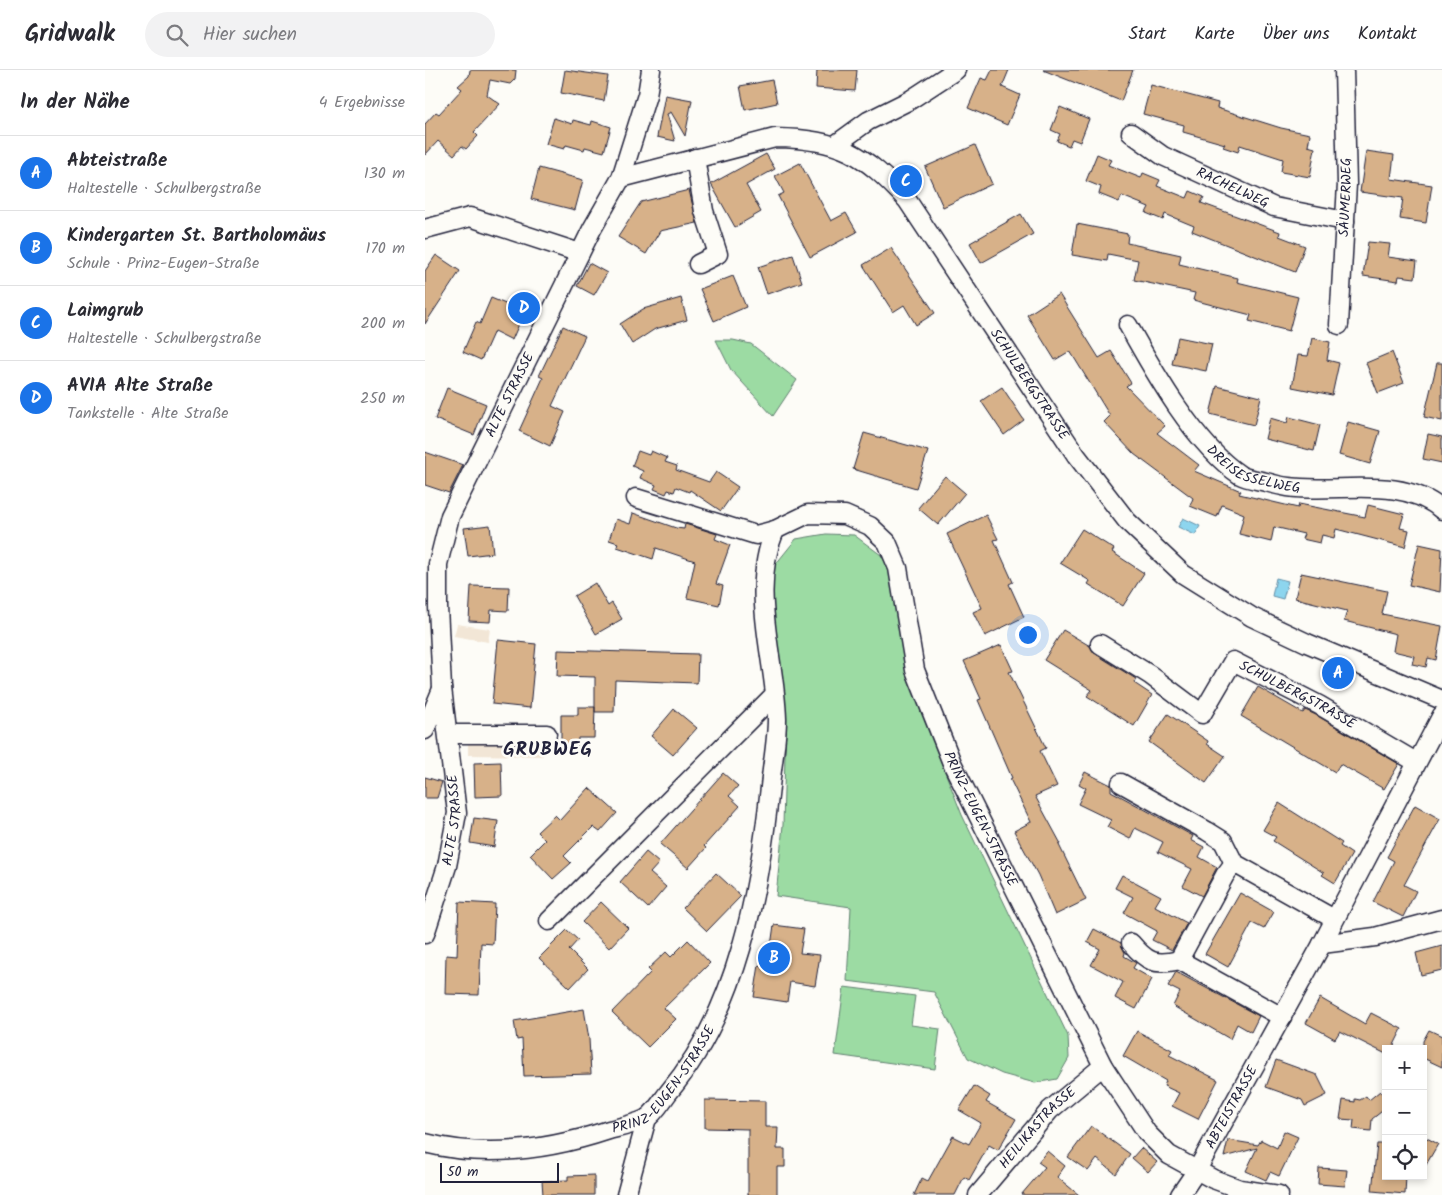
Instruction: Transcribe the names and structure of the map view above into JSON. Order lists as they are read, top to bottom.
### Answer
{
  "streets": {
    "street": [
      "RACHELWEG",
      "SÄUMERWEG",
      "SCHULBERGSTRASSE",
      "ALTE STRASSE",
      "DREISESSELWEG",
      "PRINZ-EUGEN-STRASSE",
      "ABTEISTRASSE",
      "HEILIKASTRASSE"
    ]
  },
  "crossings": [
    ["RACHELWEG", "SÄUMERWEG"],
    ["SCHULBERGSTRASSE", "ALTE STRASSE"],
    ["SCHULBERGSTRASSE", "ABTEISTRASSE"],
    ["PRINZ-EUGEN-STRASSE", "ABTEISTRASSE"],
    ["PRINZ-EUGEN-STRASSE", "HEILIKASTRASSE"]
  ],
  "districts": ["GRUBWEG"],
  "scale_bar": "50 m",
  "page": {
    "header": "Gridwalk",
    "search": "Hier suchen",
    "nav": [
      "Start",
      "Karte",
      "Über uns",
      "Kontakt"
    ],
    "heading": ["In der Nähe", "4 Ergebnisse"],
    "list": [
      {
        "mark": "A",
        "name": "Abteistraße",
        "note": "Haltestelle · Schulbergstraße",
        "value": "130 m"
      },
      {
        "mark": "B",
        "name": "Kindergarten St. Bartholomäus",
        "note": "Schule · Prinz-Eugen-Straße",
        "value": "170 m"
      },
      {
        "mark": "C",
        "name": "Laimgrub",
        "note": "Haltestelle · Schulbergstraße",
        "value": "200 m"
      },
      {
        "mark": "D",
        "name": "AVIA Alte Straße",
        "note": "Tankstelle · Alte Straße",
        "value": "250 m"
      }
    ],
    "pins": [
      "C",
      "D",
      "A",
      "B"
    ],
    "map_buttons": ["+", "−"],
    "scale": "50 m"
  }
}
